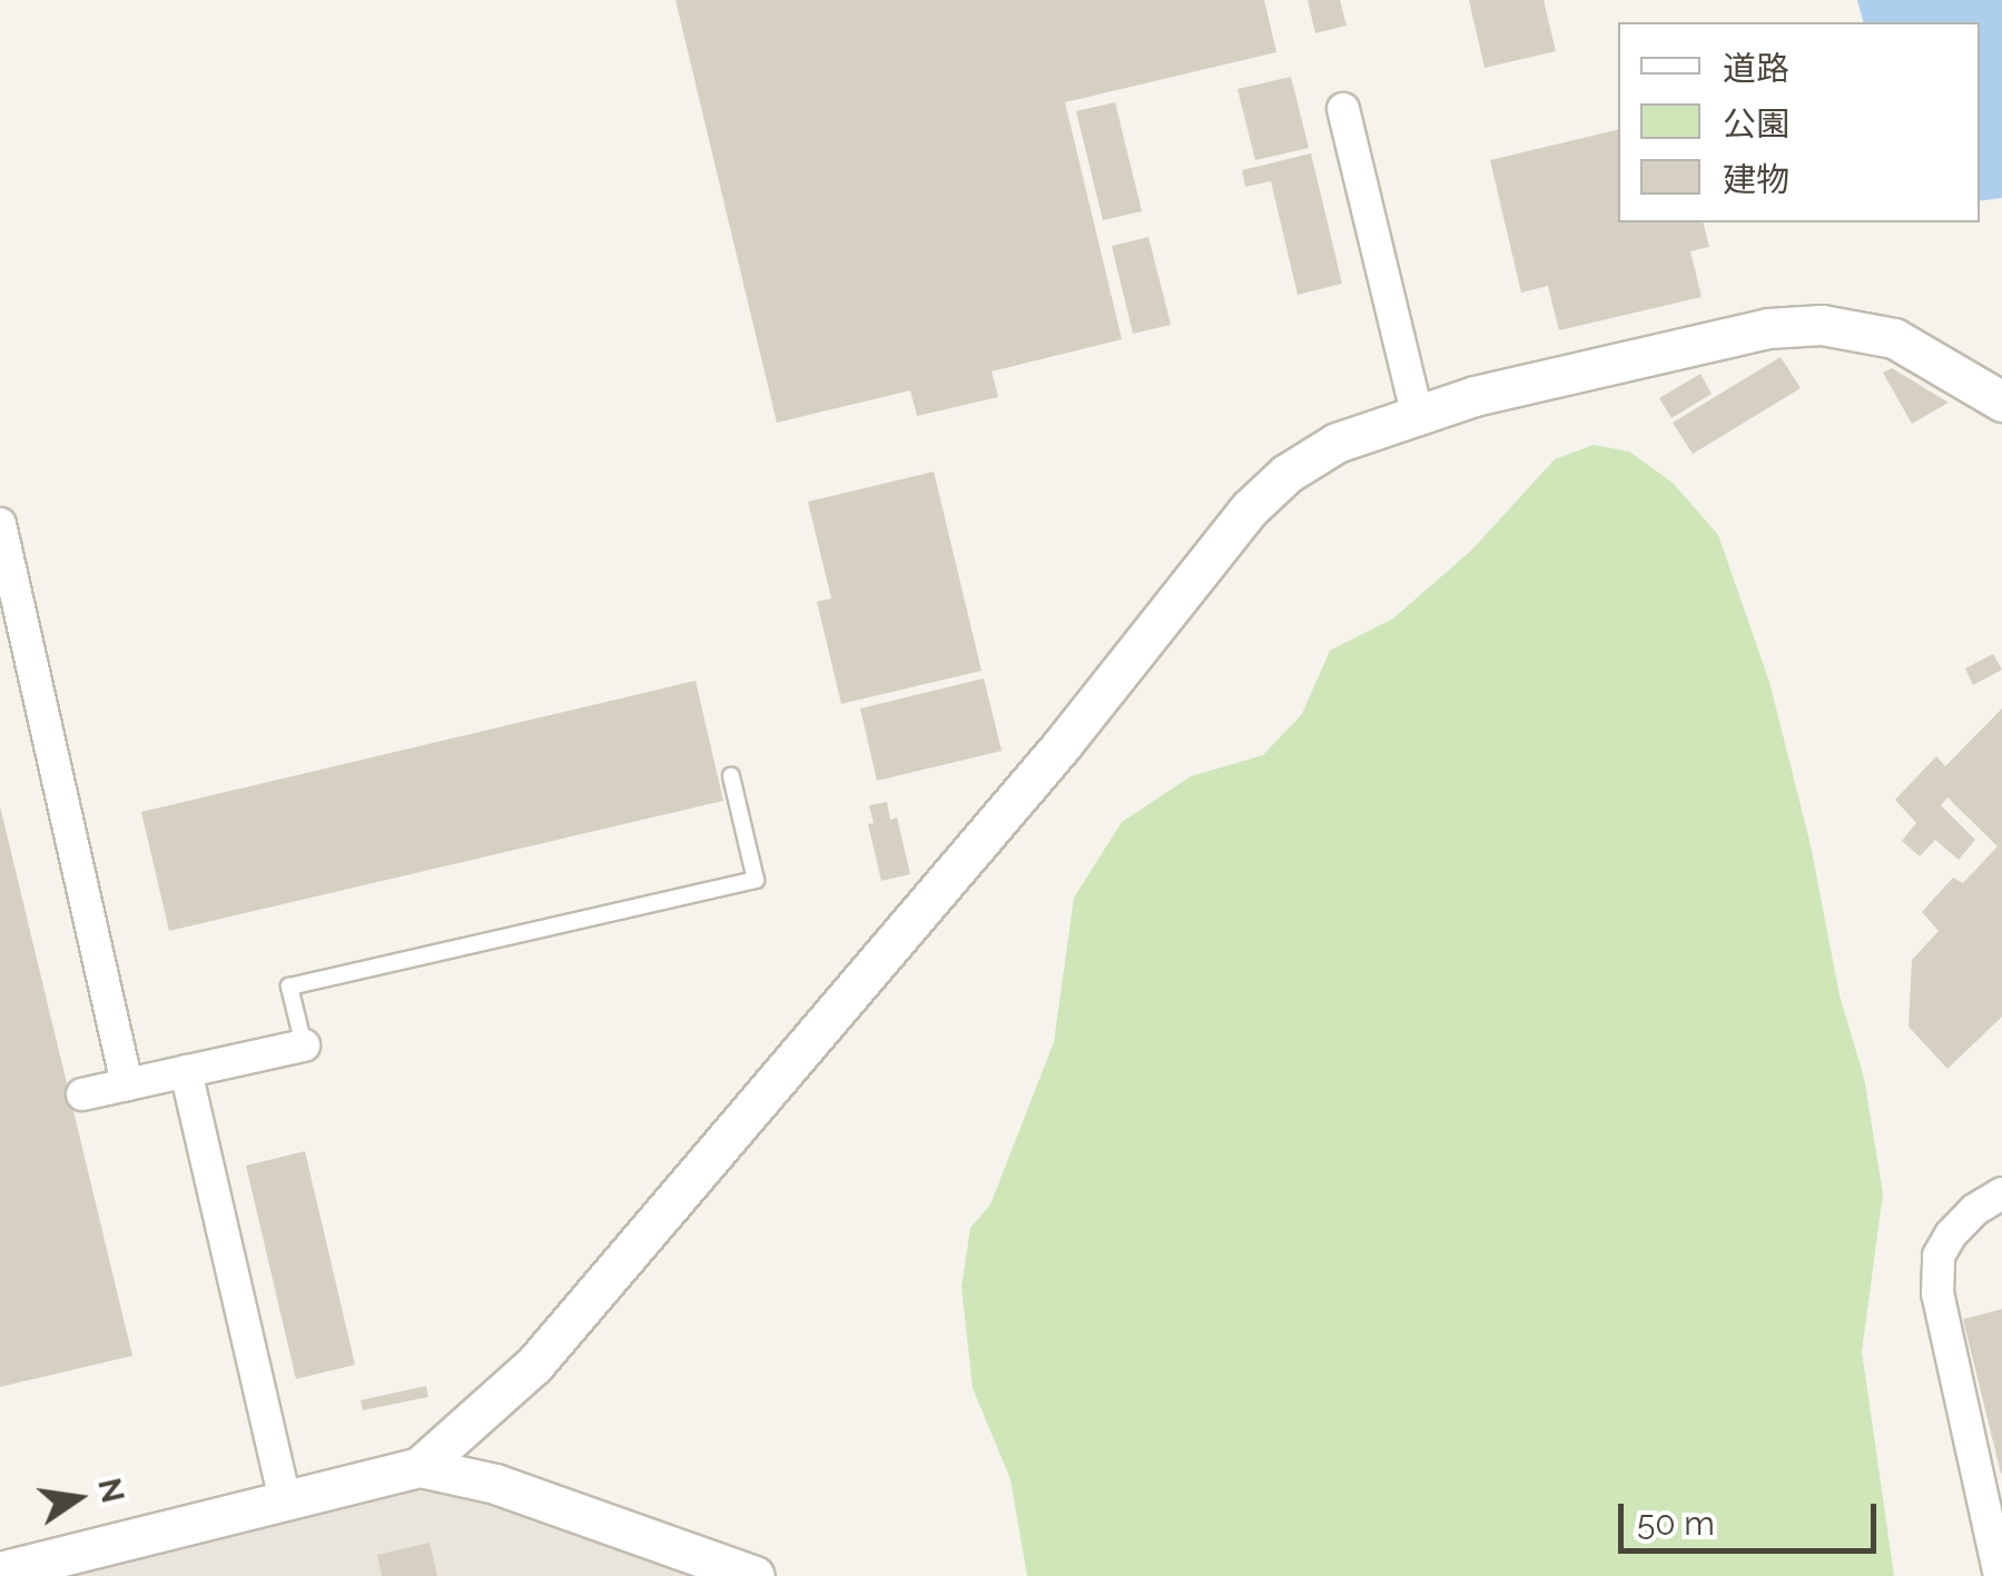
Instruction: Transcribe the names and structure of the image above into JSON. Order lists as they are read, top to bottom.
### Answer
{
  "legend": ["道路", "公園", "建物"],
  "scale_bar": "50 m",
  "north": "right"
}
